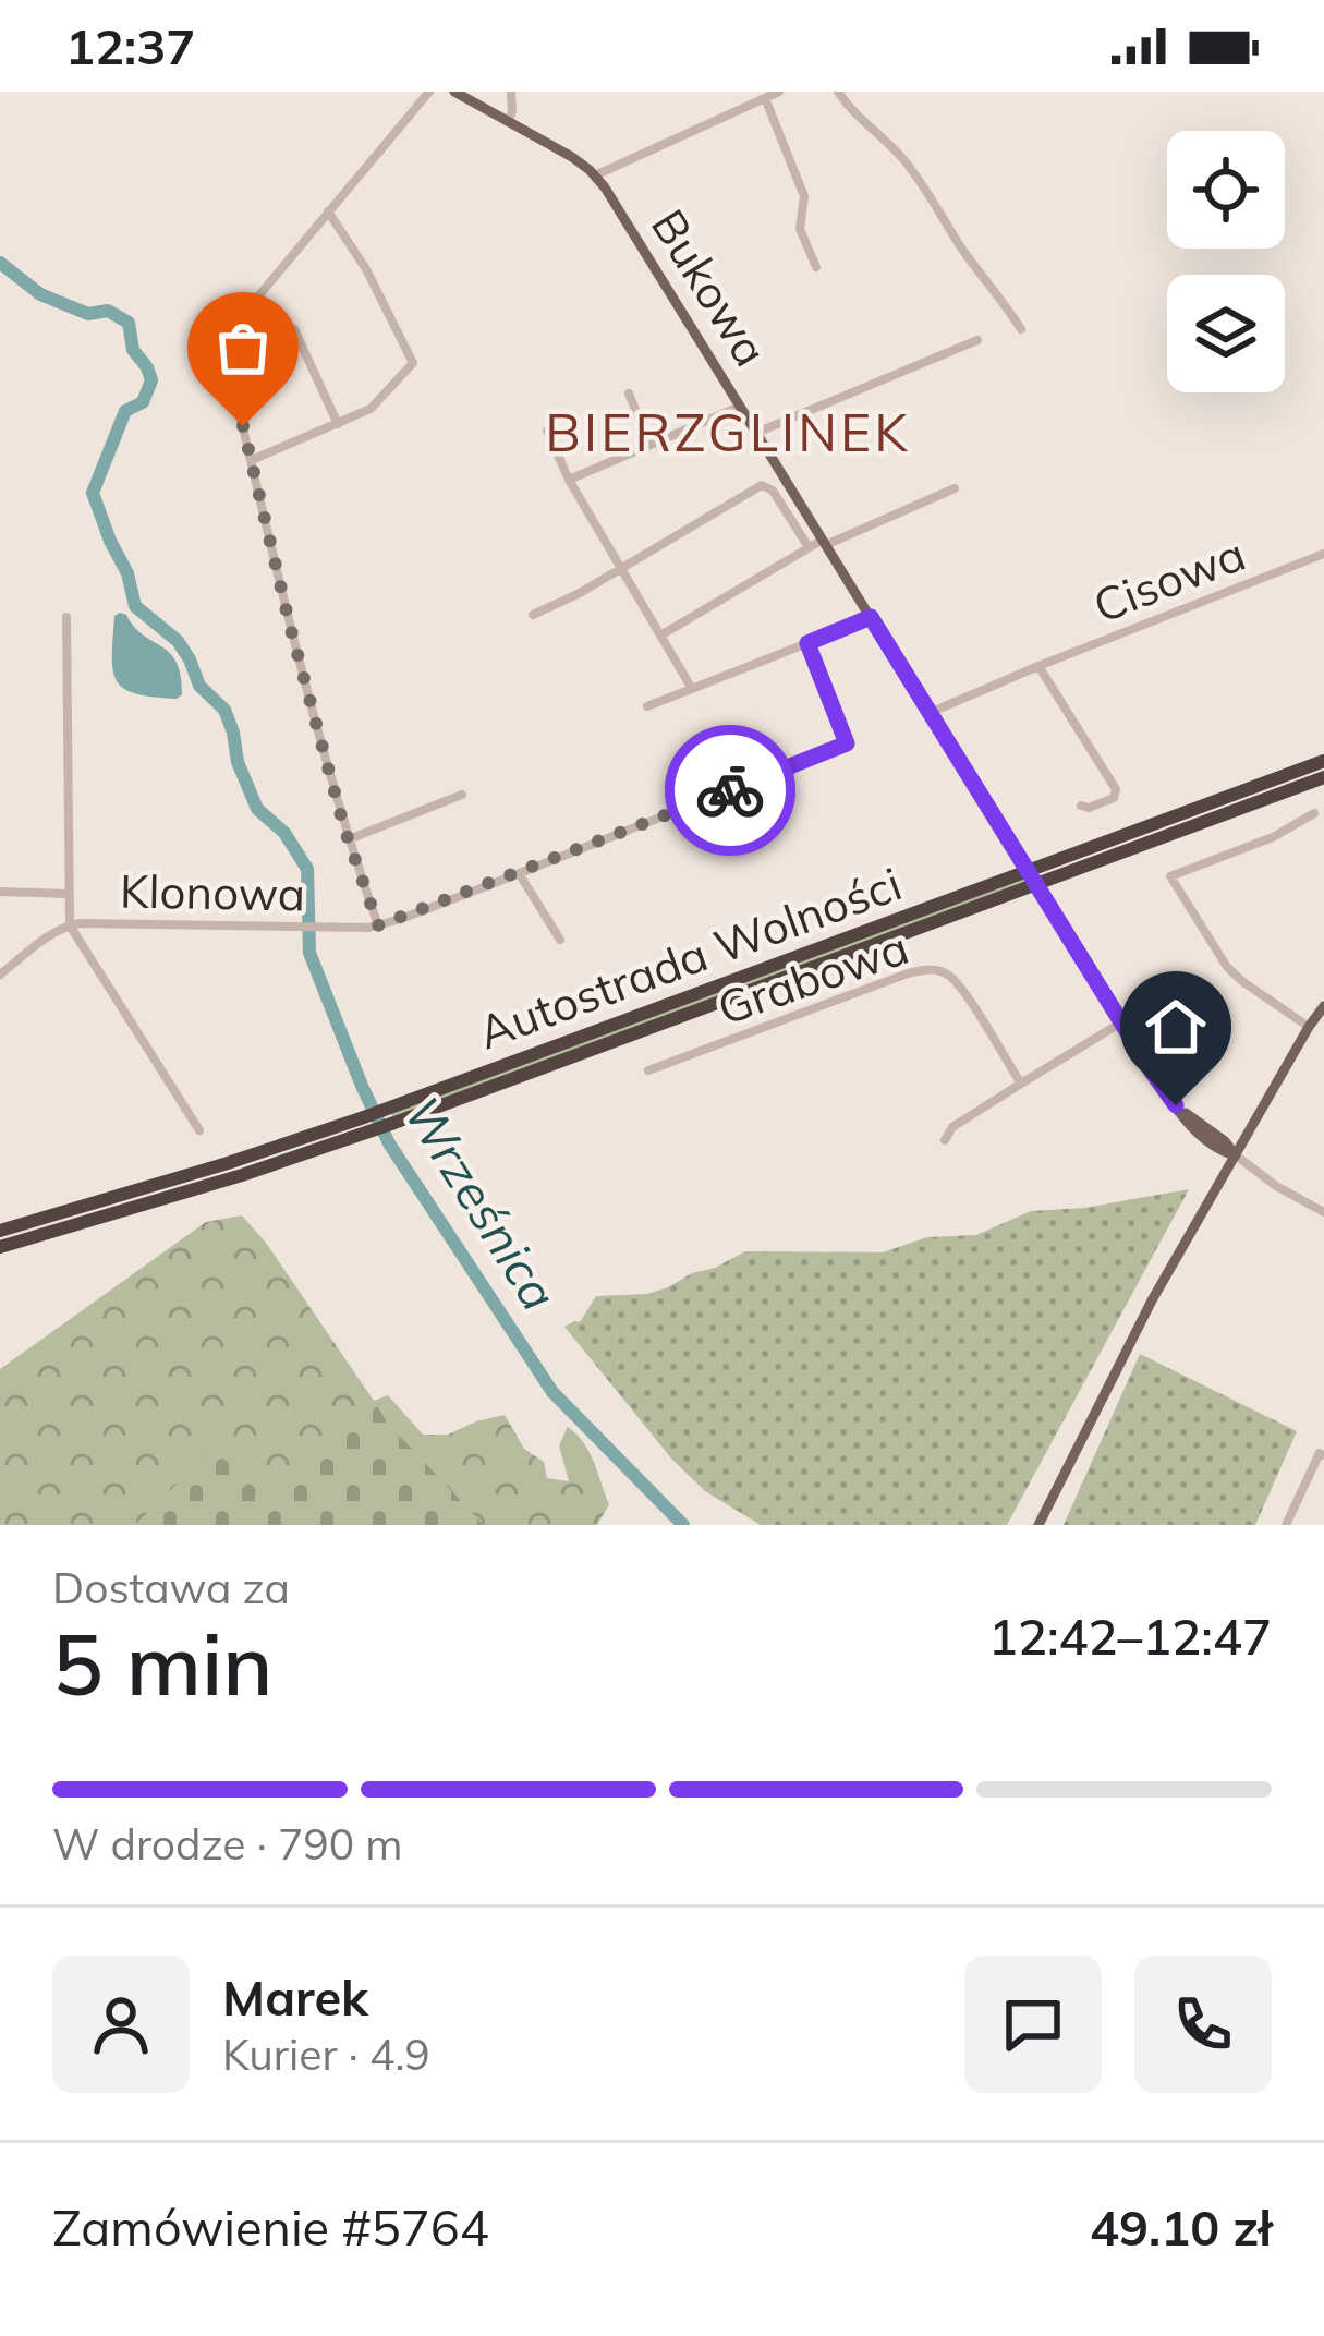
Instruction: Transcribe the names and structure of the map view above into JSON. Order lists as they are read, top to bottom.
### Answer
{
  "streets": {
    "highway": ["Autostrada Wolności"],
    "main road": ["Bukowa"],
    "street": ["Cisowa", "Klonowa", "Grabowa"]
  },
  "crossings": [
    ["Bukowa", "Cisowa"]
  ],
  "districts": ["BIERZGLINEK"],
  "water": ["Wrześnica"],
  "page": {
    "status": "12:37",
    "heading": ["5 min", "Dostawa za", "12:42–12:47"],
    "panel": [
      "Marek",
      "Kurier · 4.9",
      "Zamówienie #5764",
      "49.10 zł"
    ],
    "bar": "W drodze · 790 m"
  }
}
